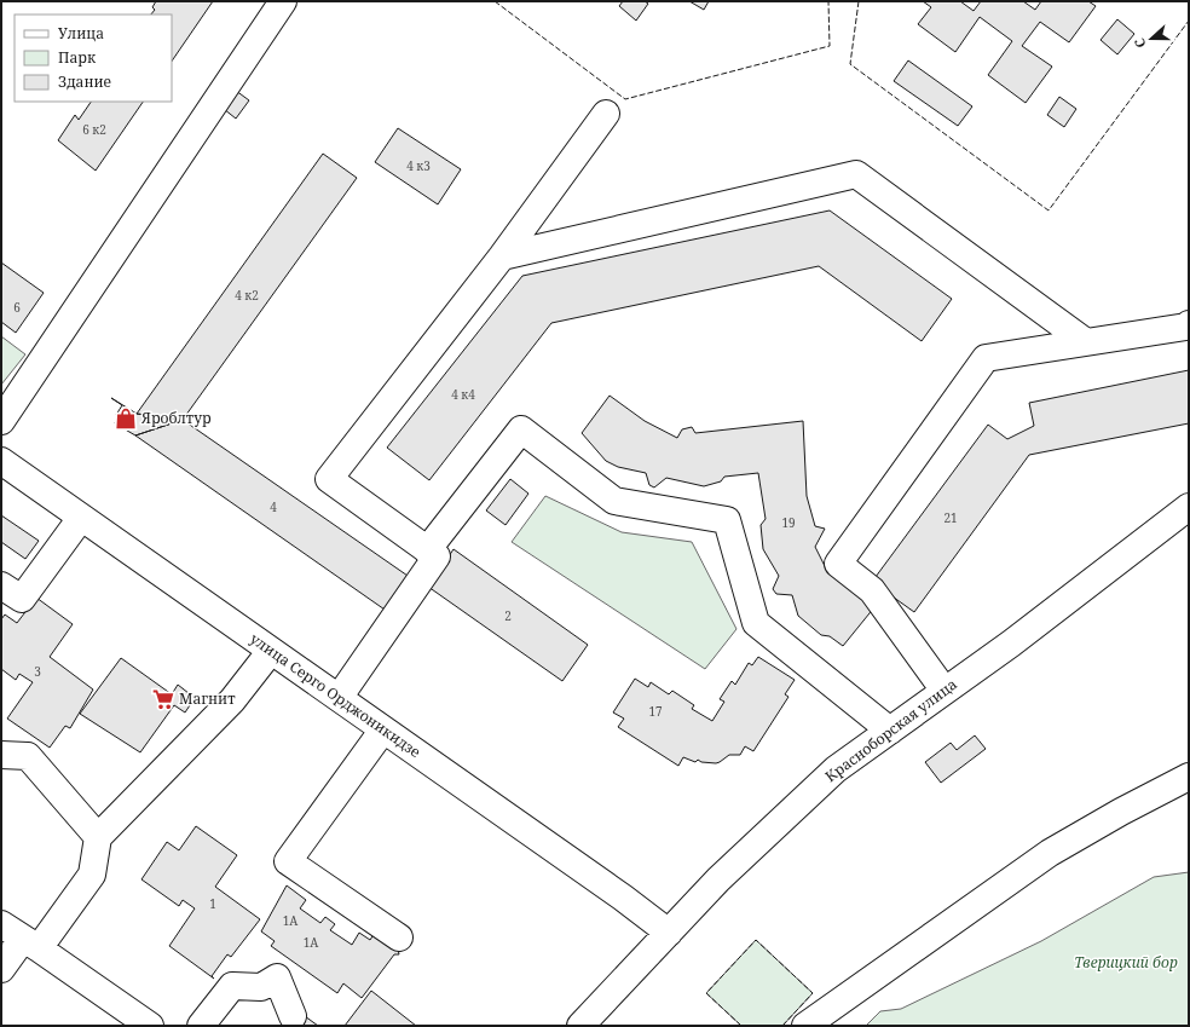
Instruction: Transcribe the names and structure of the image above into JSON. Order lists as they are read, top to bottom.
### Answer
{
  "streets": {
    "street": ["улица Серго Орджоникидзе", "Красноборская улица"]
  },
  "crossings": [
    ["улица Серго Орджоникидзе", "Красноборская улица"]
  ],
  "parks": ["Тверицкий бор"],
  "places": {
    "shop": ["Яроблтур"],
    "supermarket": ["Магнит"]
  },
  "house_numbers": [
    "6 к2",
    "4 к3",
    "4 к2",
    "6",
    "4 к4",
    "4",
    "21",
    "19",
    "2",
    "3",
    "17",
    "1",
    "1А",
    "1А"
  ],
  "legend": ["Улица", "Парк", "Здание"],
  "north": "left"
}
